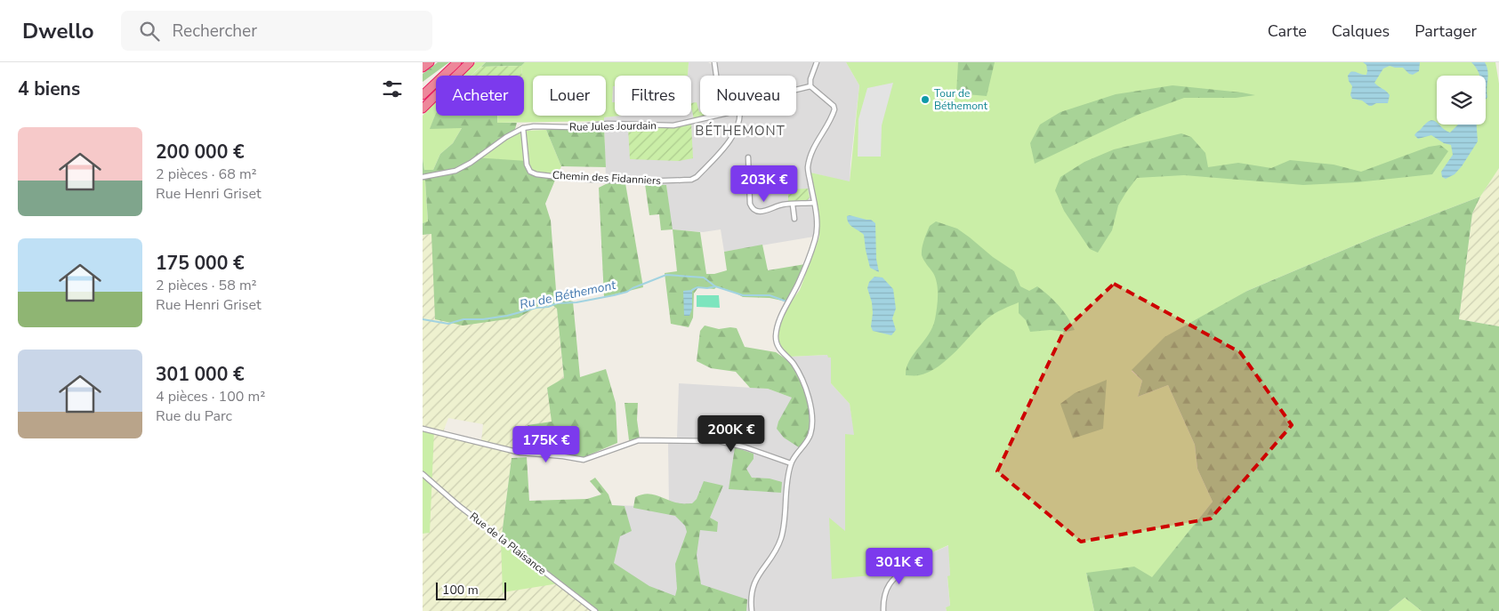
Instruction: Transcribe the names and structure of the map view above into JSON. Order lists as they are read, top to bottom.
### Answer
{
  "streets": {
    "street": ["Rue Jules Jourdain", "Chemin des Fidanniers", "Rue de la Plaisance"]
  },
  "crossings": [
    ["Rue Jules Jourdain", "Chemin des Fidanniers"]
  ],
  "districts": ["BÉTHEMONT"],
  "water": ["Ru de Béthemont"],
  "places": ["Tour de Béthemont"],
  "scale_bar": "100 m",
  "page": {
    "header": "Dwello",
    "search": "Rechercher",
    "nav": ["Carte", "Calques", "Partager"],
    "heading": "4 biens",
    "chip": [
      "Acheter",
      "Louer",
      "Filtres",
      "Nouveau"
    ],
    "list": [
      {
        "name": "200 000 €",
        "note": "2 pièces · 68 m² · Rue Henri Griset"
      },
      {
        "name": "175 000 €",
        "note": "2 pièces · 58 m² · Rue Henri Griset"
      },
      {
        "name": "301 000 €",
        "note": "4 pièces · 100 m² · Rue du Parc"
      }
    ],
    "price": [
      "203K €",
      "200K €",
      "175K €",
      "301K €"
    ],
    "scale": "100 m"
  }
}
